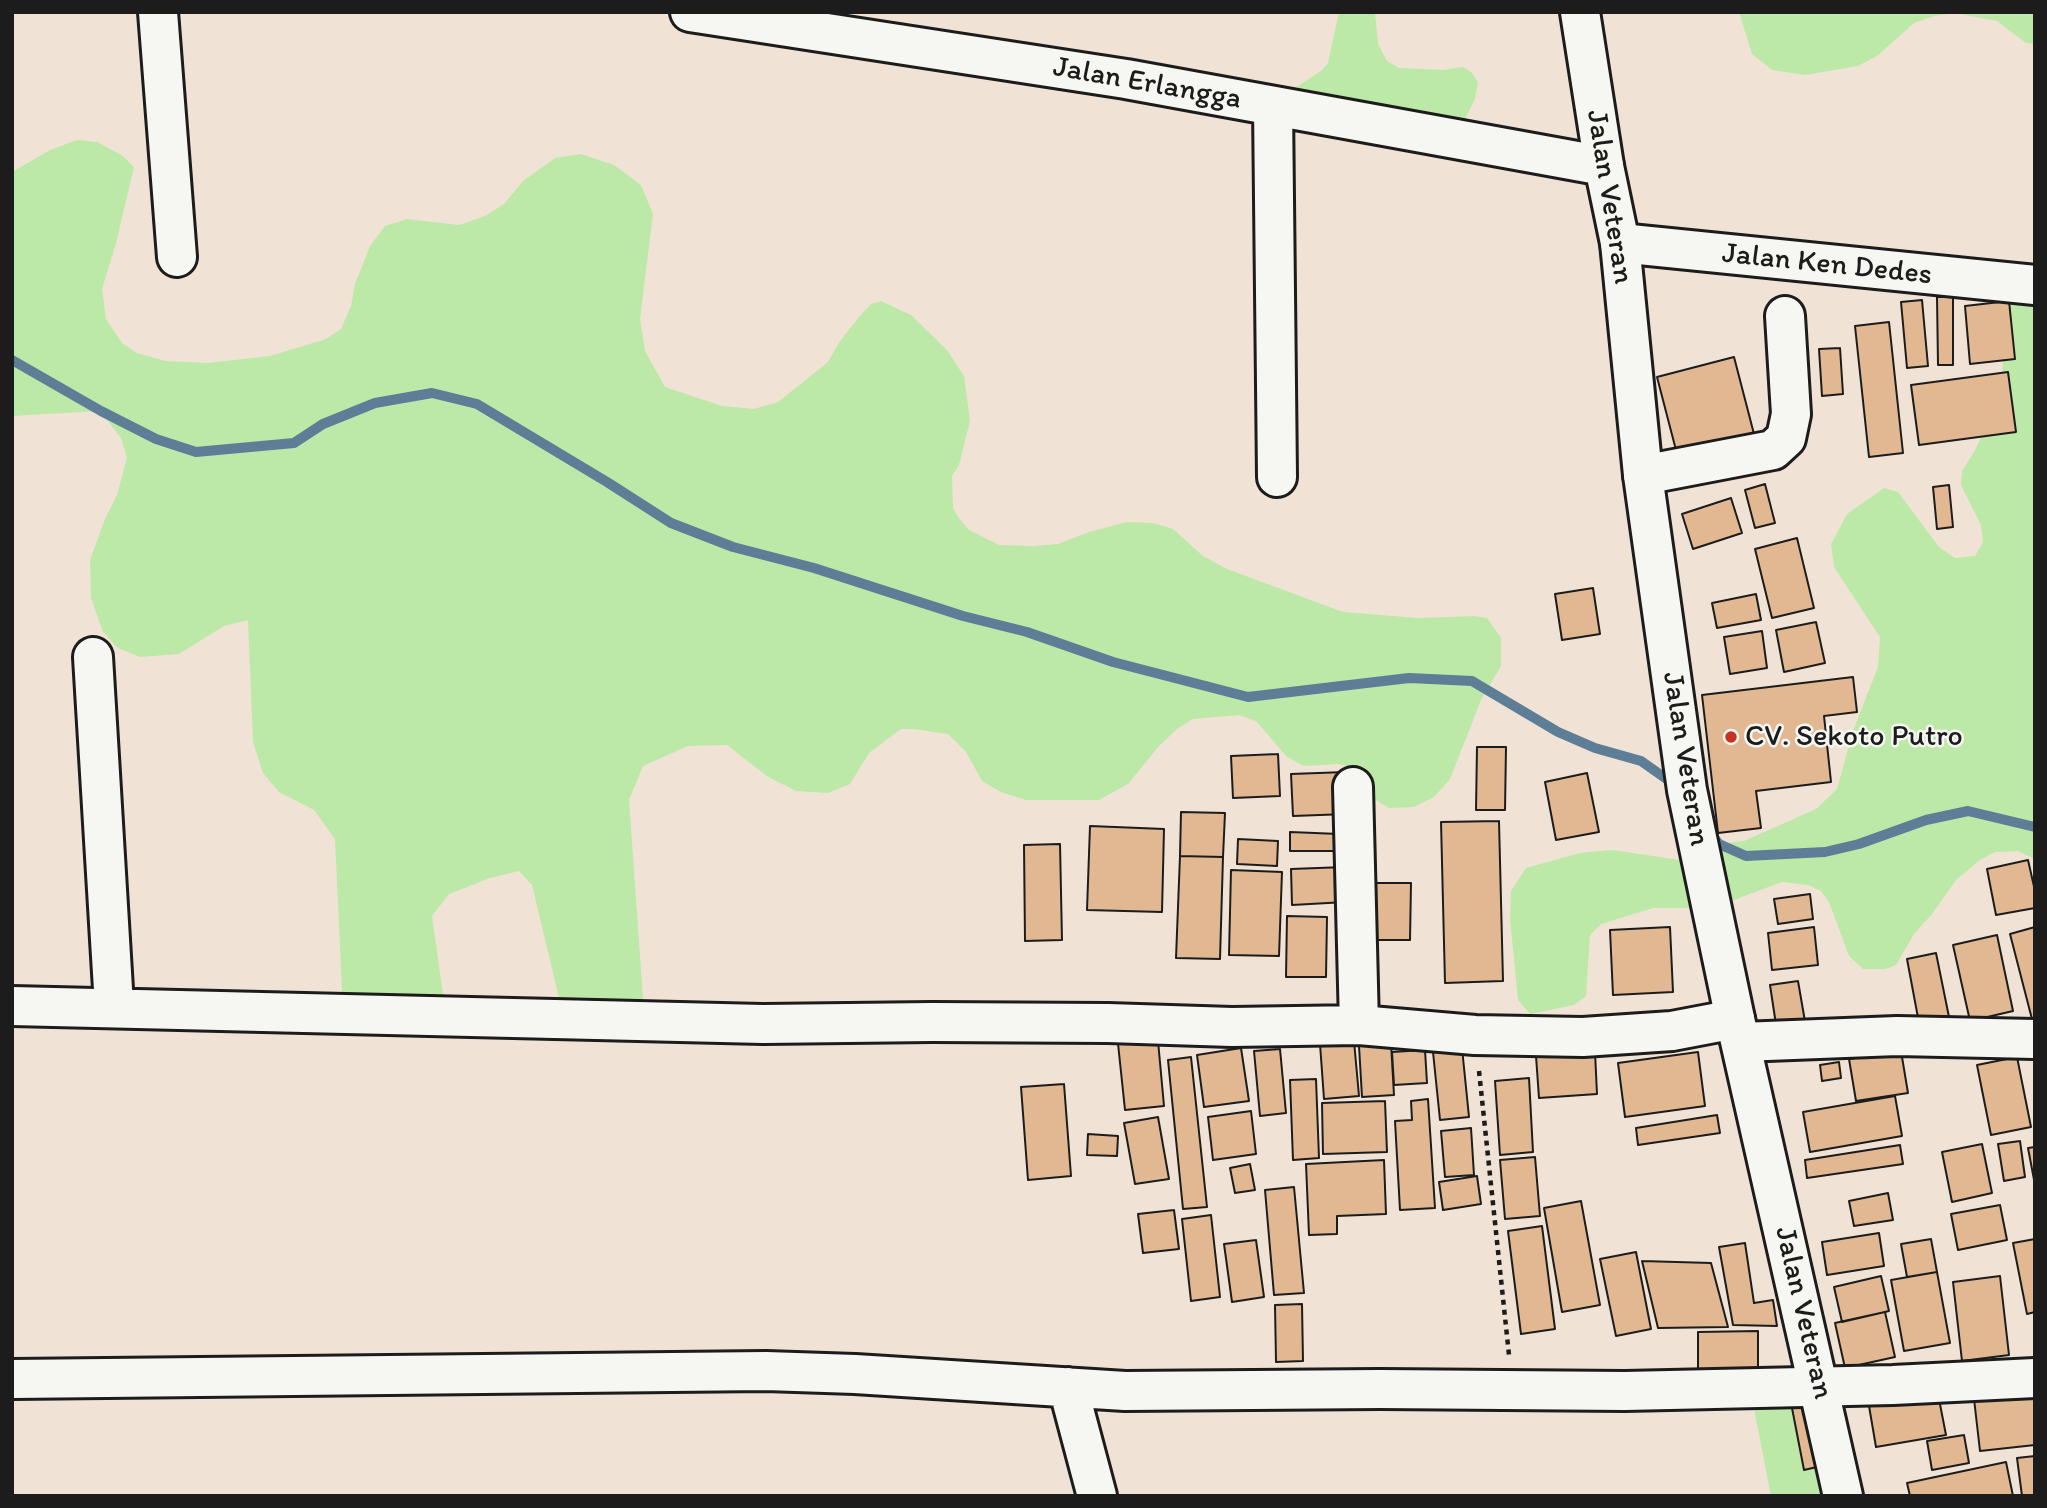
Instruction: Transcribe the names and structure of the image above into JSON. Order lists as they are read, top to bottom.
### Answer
{
  "streets": {
    "street": ["Jalan Erlangga", "Jalan Veteran", "Jalan Ken Dedes"]
  },
  "crossings": [
    ["Jalan Erlangga", "Jalan Veteran"],
    ["Jalan Veteran", "Jalan Ken Dedes"]
  ],
  "places": ["CV. Sekoto Putro"]
}
